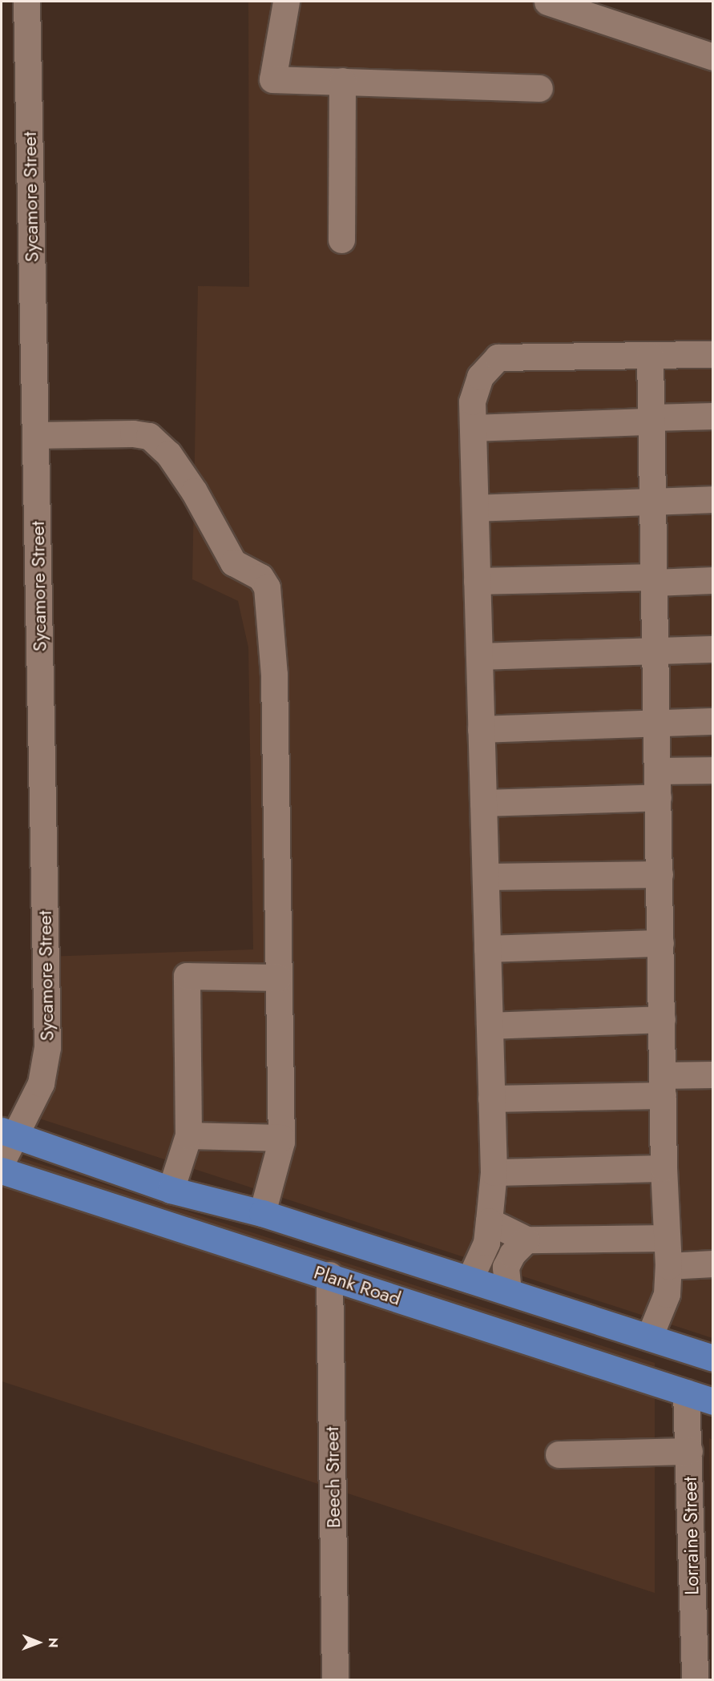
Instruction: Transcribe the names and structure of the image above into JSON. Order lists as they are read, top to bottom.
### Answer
{
  "streets": {
    "main road": ["Plank Road"],
    "street": ["Sycamore Street", "Beech Street", "Lorraine Street"]
  },
  "crossings": [
    ["Sycamore Street", "Plank Road"],
    ["Plank Road", "Beech Street"],
    ["Plank Road", "Lorraine Street"]
  ],
  "north": "right"
}
